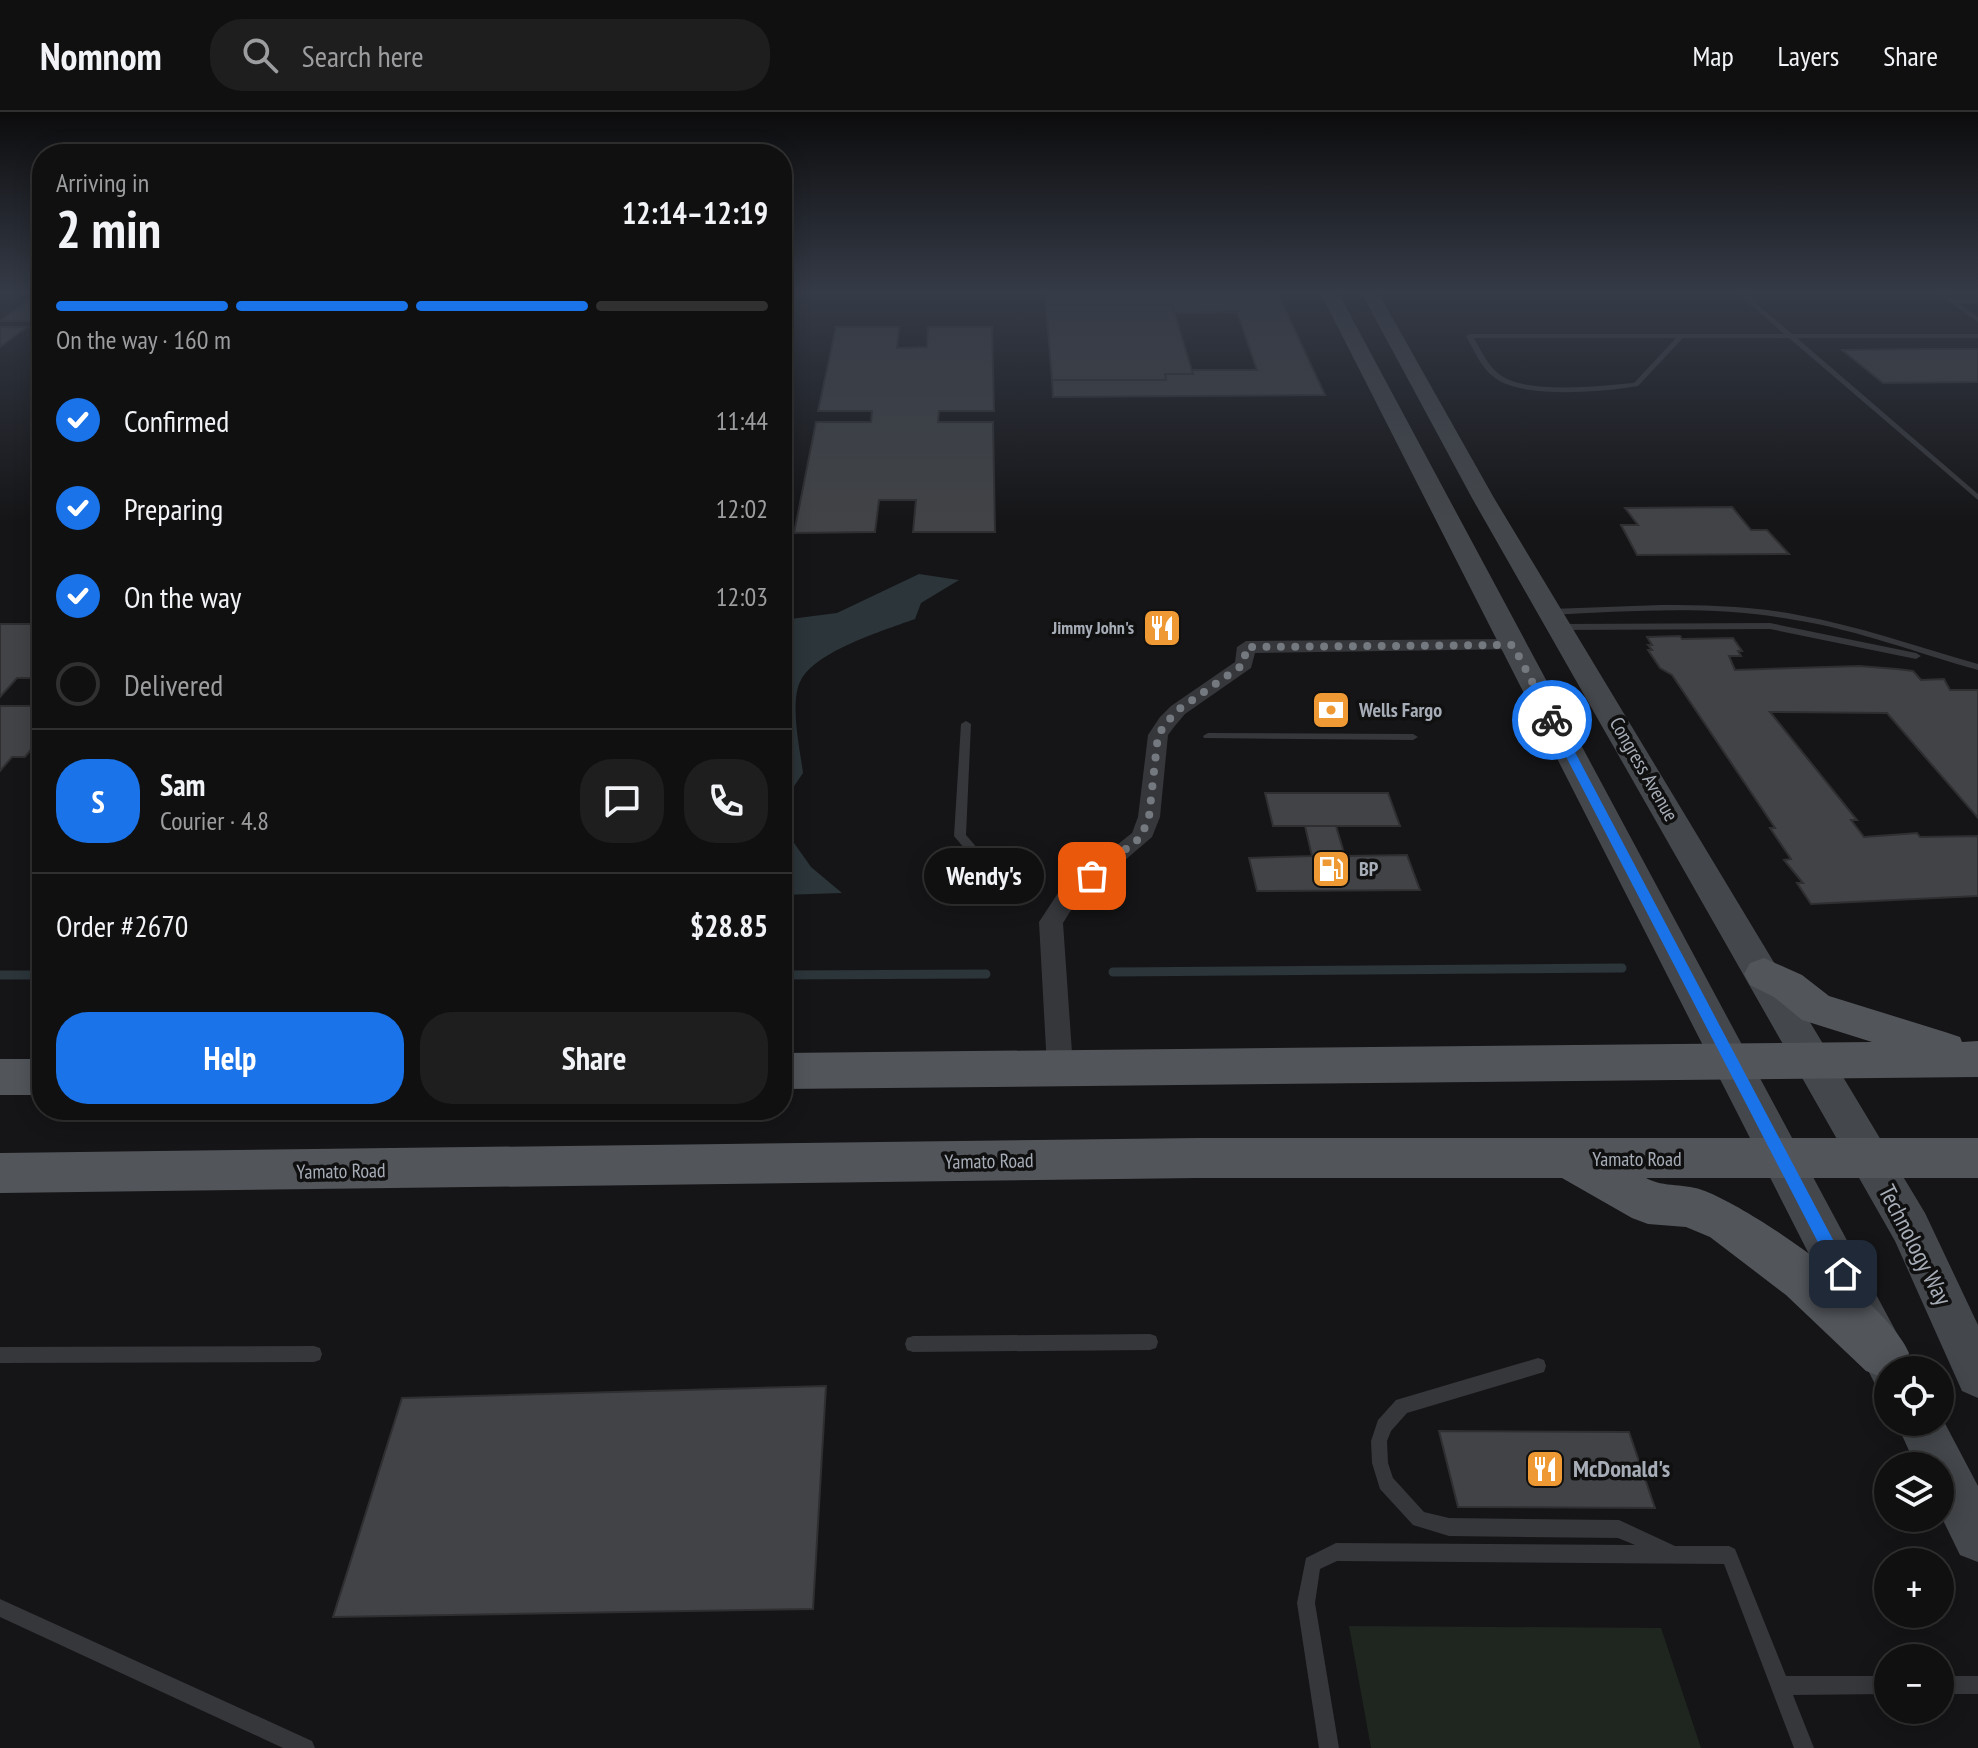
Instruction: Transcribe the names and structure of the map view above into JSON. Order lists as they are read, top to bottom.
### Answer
{
  "streets": {
    "main road": ["Congress Avenue", "Yamato Road", "Technology Way"]
  },
  "crossings": [
    ["Congress Avenue", "Yamato Road"],
    ["Congress Avenue", "Technology Way"],
    ["Yamato Road", "Technology Way"]
  ],
  "places": {
    "restaurant": ["Jimmy John's", "McDonald's"],
    "bank": ["Wells Fargo"],
    "fuel station": ["BP"],
    "other": ["Wendy's"]
  },
  "page": {
    "header": "Nomnom",
    "search": "Search here",
    "nav": ["Map", "Layers", "Share"],
    "heading": ["2 min", "Arriving in", "12:14–12:19"],
    "panel": [
      "Sam",
      "Courier · 4.8",
      "Order #2670",
      "$28.85"
    ],
    "bar": "On the way · 160 m",
    "list": [
      ["Confirmed", "11:44"],
      ["Preparing", "12:02"],
      ["On the way", "12:03"],
      "Delivered"
    ],
    "round": "S",
    "bubble": "Wendy's",
    "buttons": ["Help", "Share"],
    "map_buttons": ["+", "−"]
  }
}
